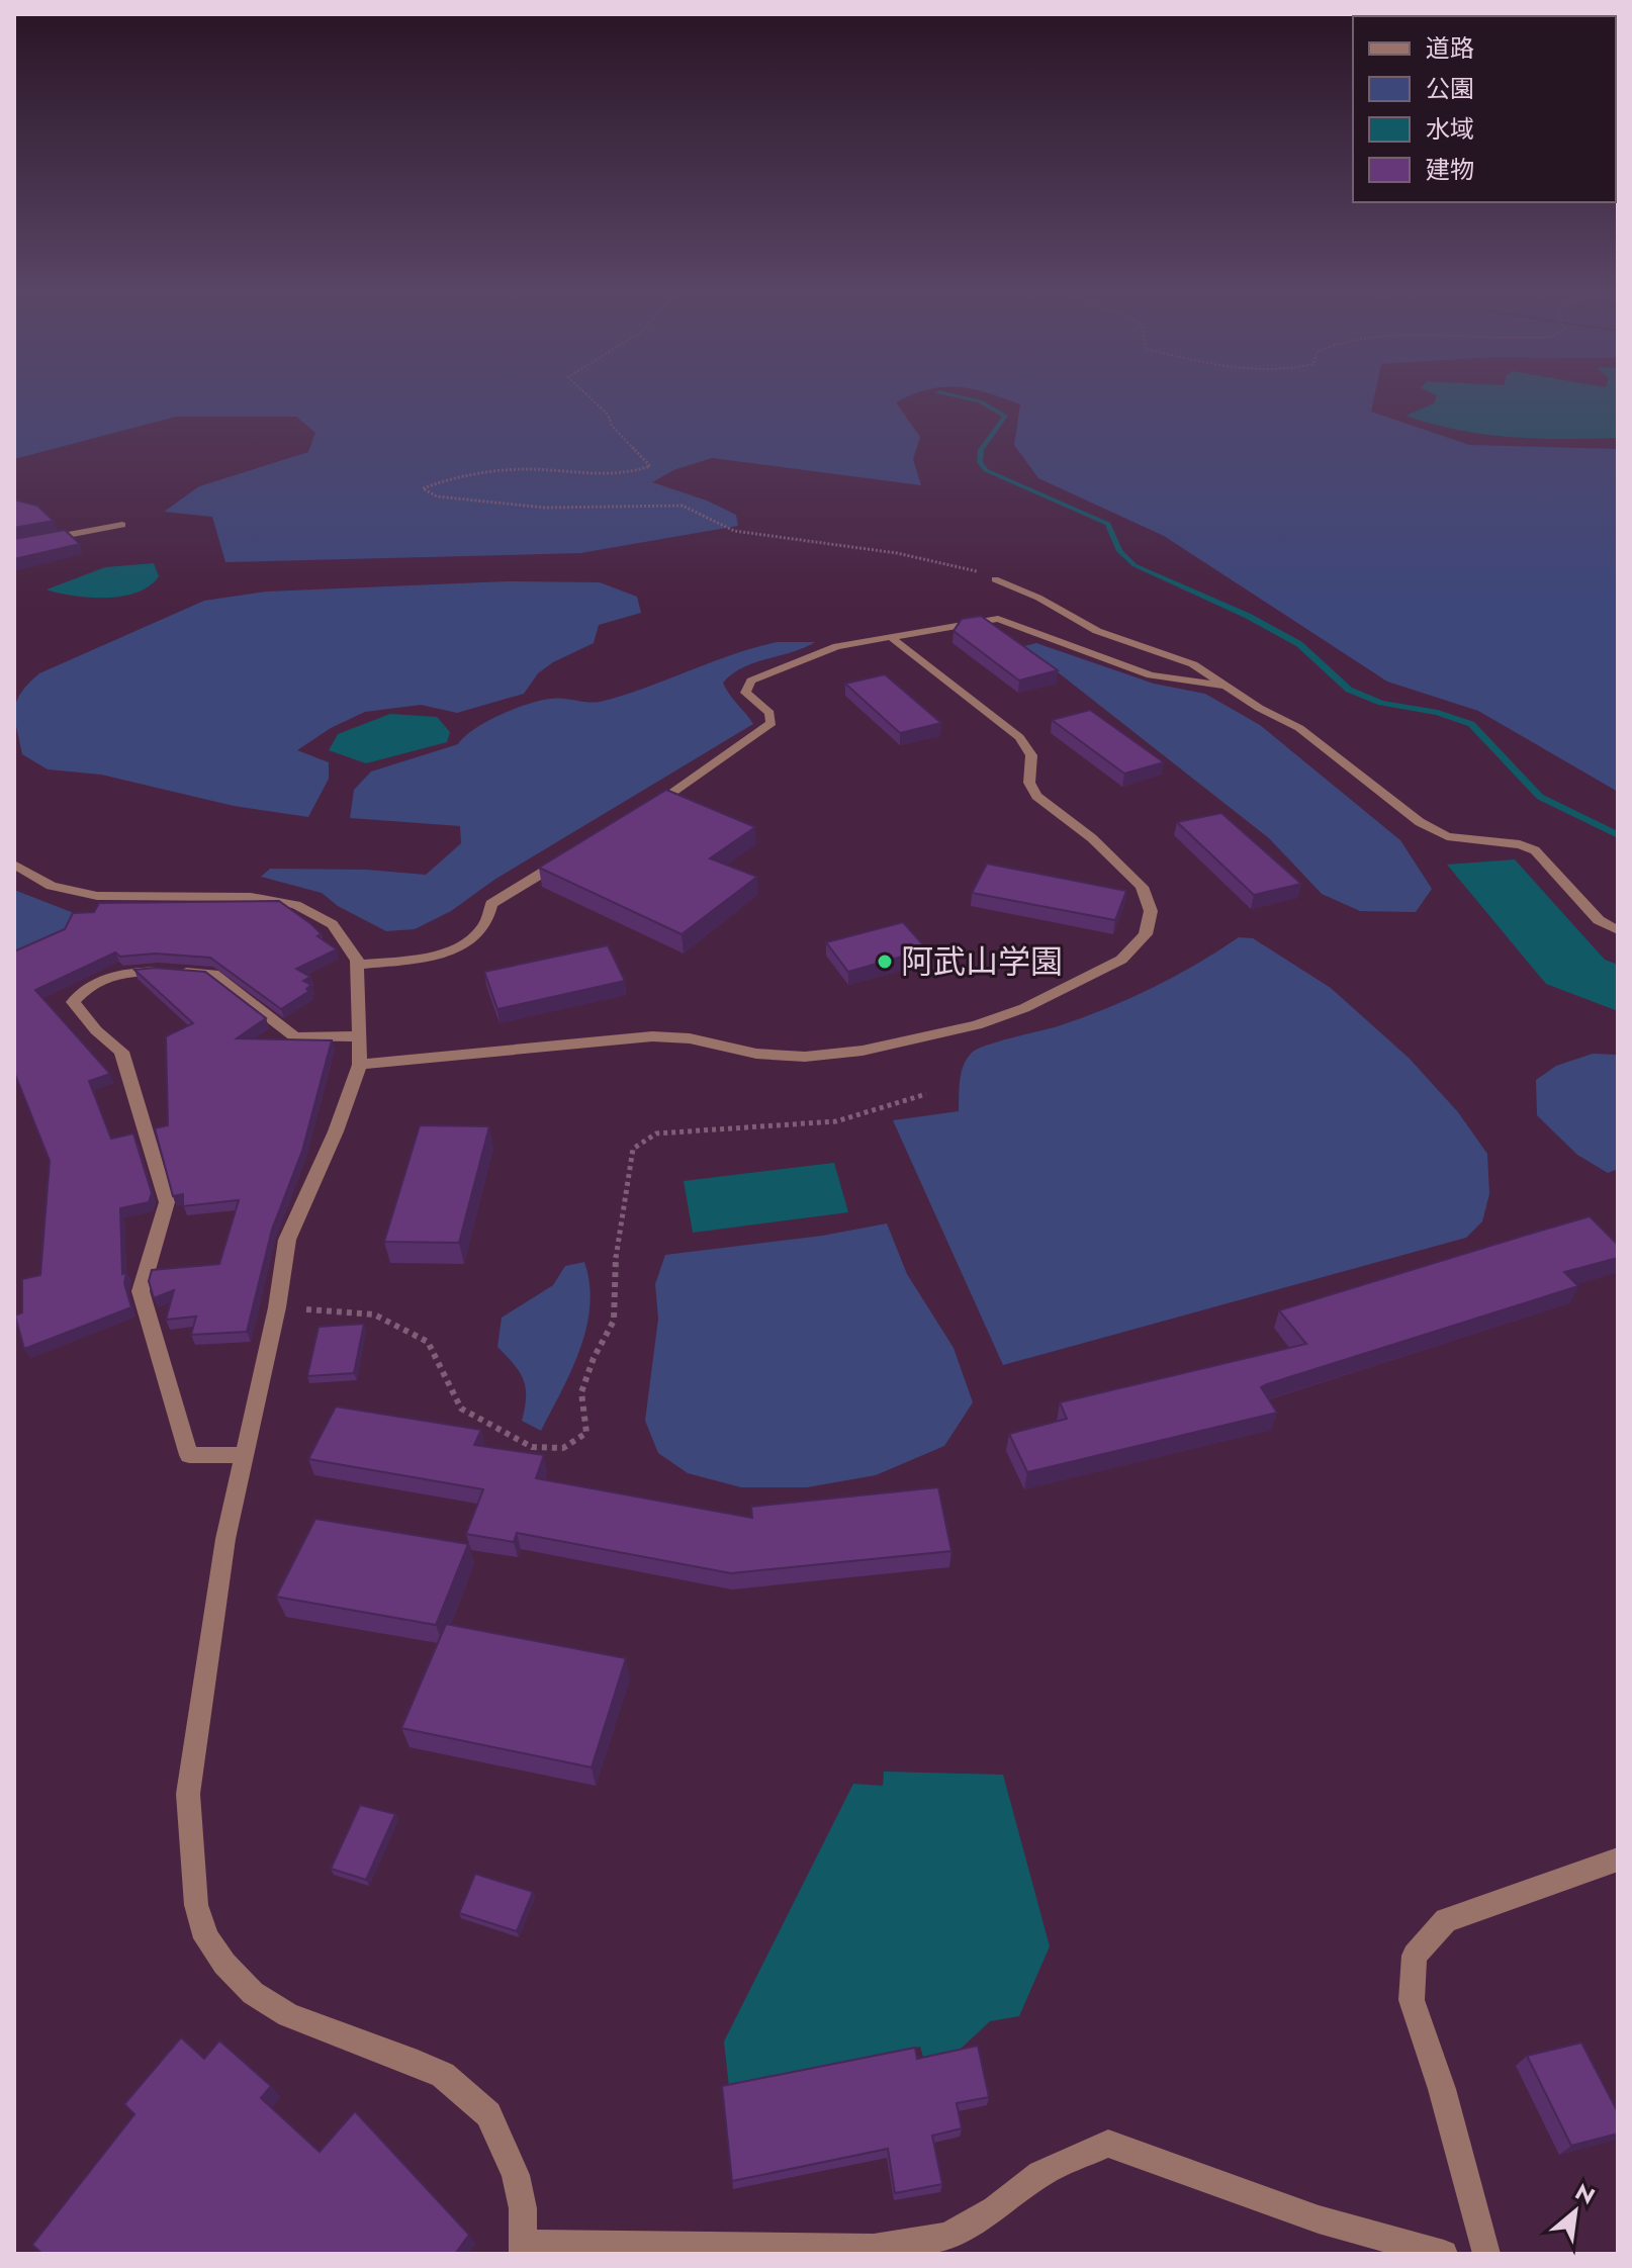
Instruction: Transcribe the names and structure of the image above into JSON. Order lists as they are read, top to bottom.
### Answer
{
  "places": ["阿武山学園"],
  "legend": [
    "道路",
    "公園",
    "水域",
    "建物"
  ],
  "north": "top right"
}
